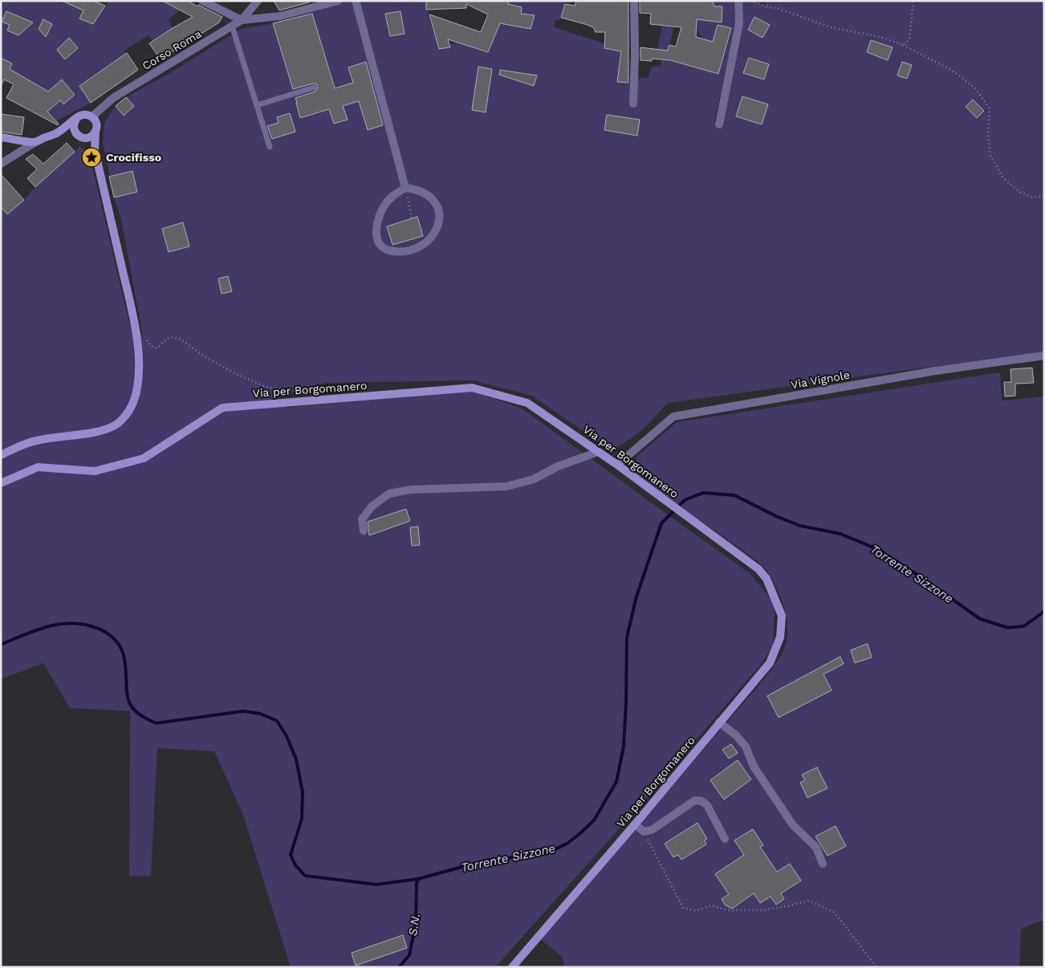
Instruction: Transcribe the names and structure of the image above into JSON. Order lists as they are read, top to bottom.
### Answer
{
  "streets": {
    "main road": ["Via per Borgomanero"],
    "street": ["Corso Roma", "Via Vignole"]
  },
  "crossings": [
    ["Via Vignole", "Via per Borgomanero"]
  ],
  "water": ["Torrente Sizzone", "S.N."],
  "places": {
    "place": ["Crocifisso"]
  }
}
